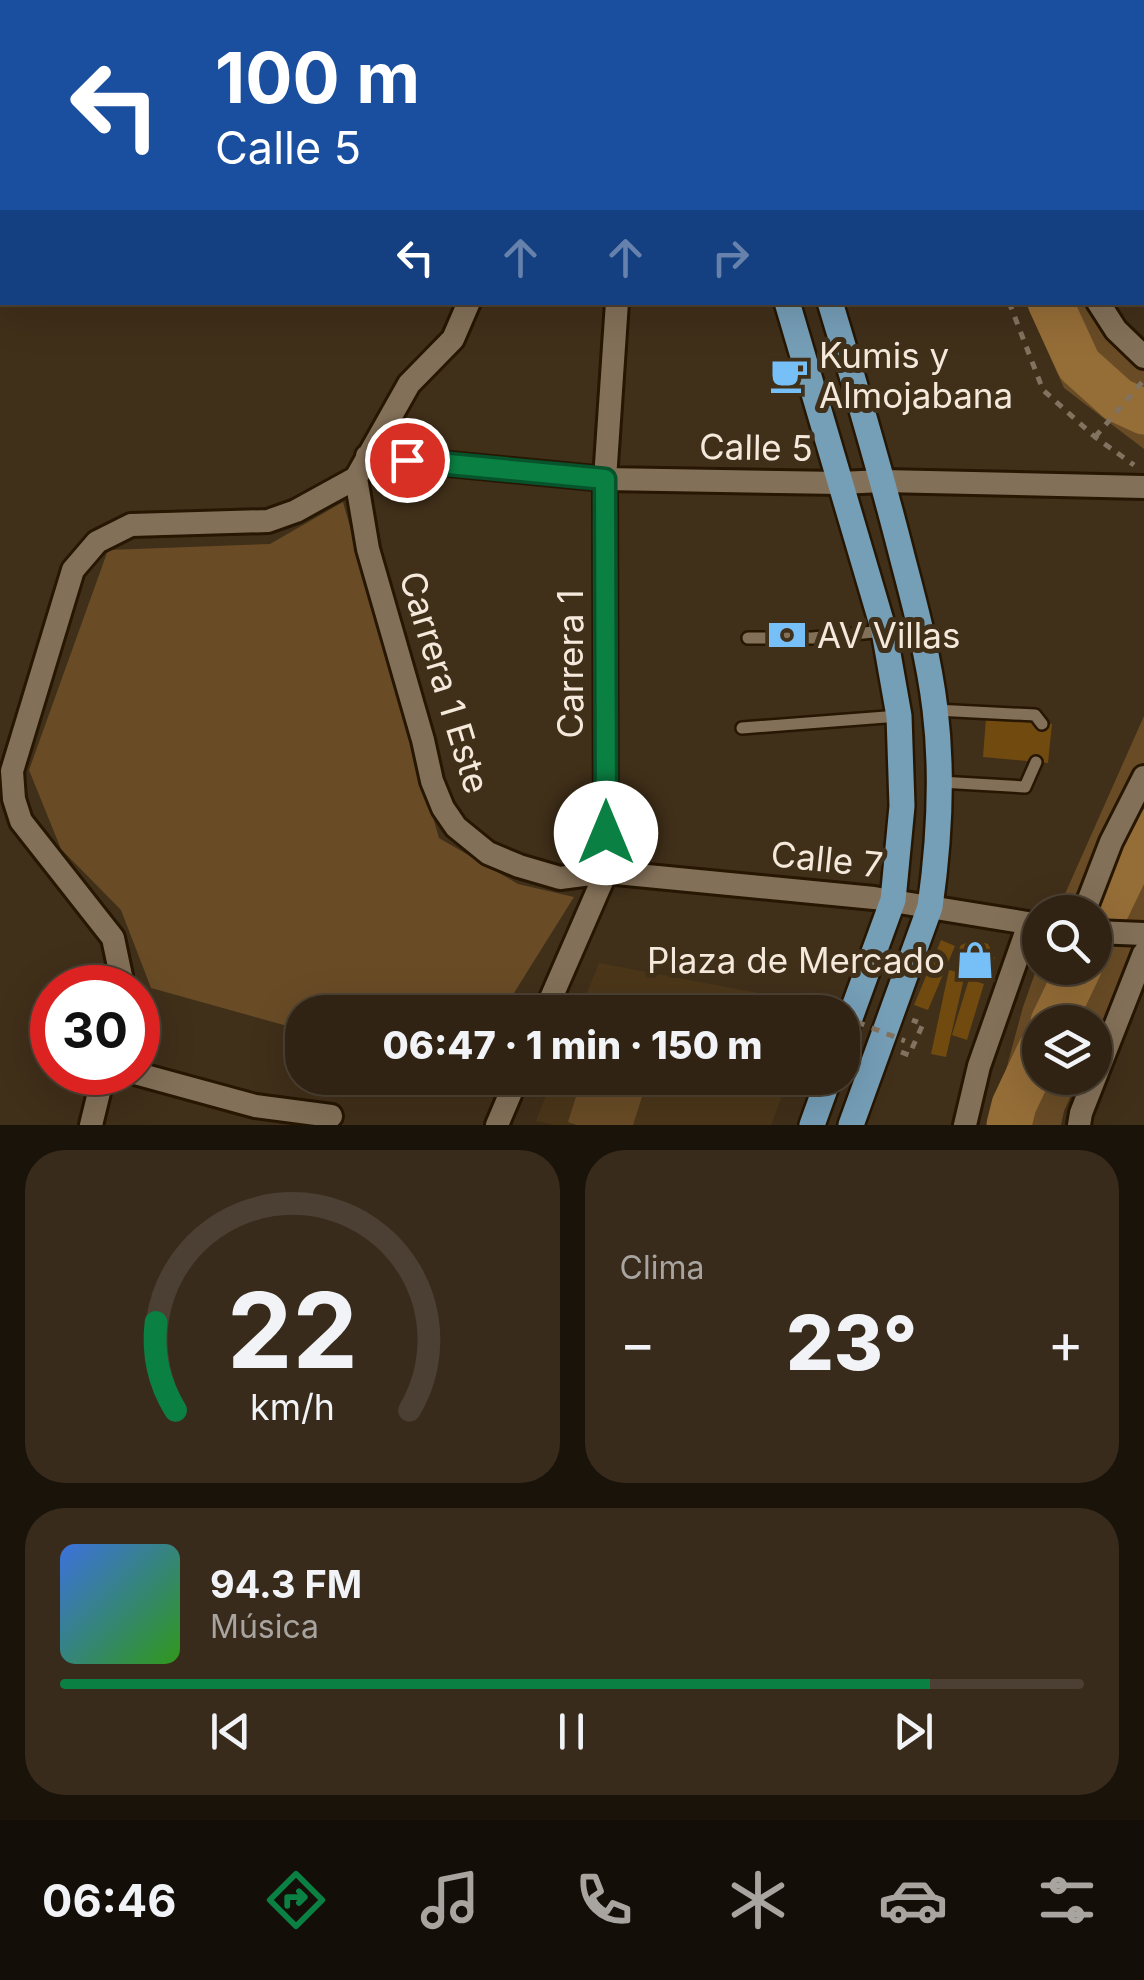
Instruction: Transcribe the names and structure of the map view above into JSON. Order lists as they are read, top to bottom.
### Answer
{
  "streets": {
    "street": [
      "Calle 5",
      "Carrera 1",
      "Carrera 1 Este",
      "Calle 7"
    ]
  },
  "crossings": [
    ["Calle 5", "Carrera 1"],
    ["Carrera 1", "Carrera 1 Este"],
    ["Carrera 1", "Calle 7"],
    ["Carrera 1 Este", "Calle 7"]
  ],
  "places": {
    "cafe": ["Kumis y Almojabana"],
    "bank": ["AV Villas"],
    "shop": ["Plaza de Mercado"]
  },
  "page": {
    "turn": ["100 m", "Calle 5"],
    "limit": "30",
    "trip": "06:47 · 1 min · 150 m",
    "tile": "Clima",
    "heat": ["−", "23°", "+"],
    "song": ["94.3 FM", "Música"],
    "tabs": "06:46",
    "gauge": ["22", "km/h"]
  }
}
